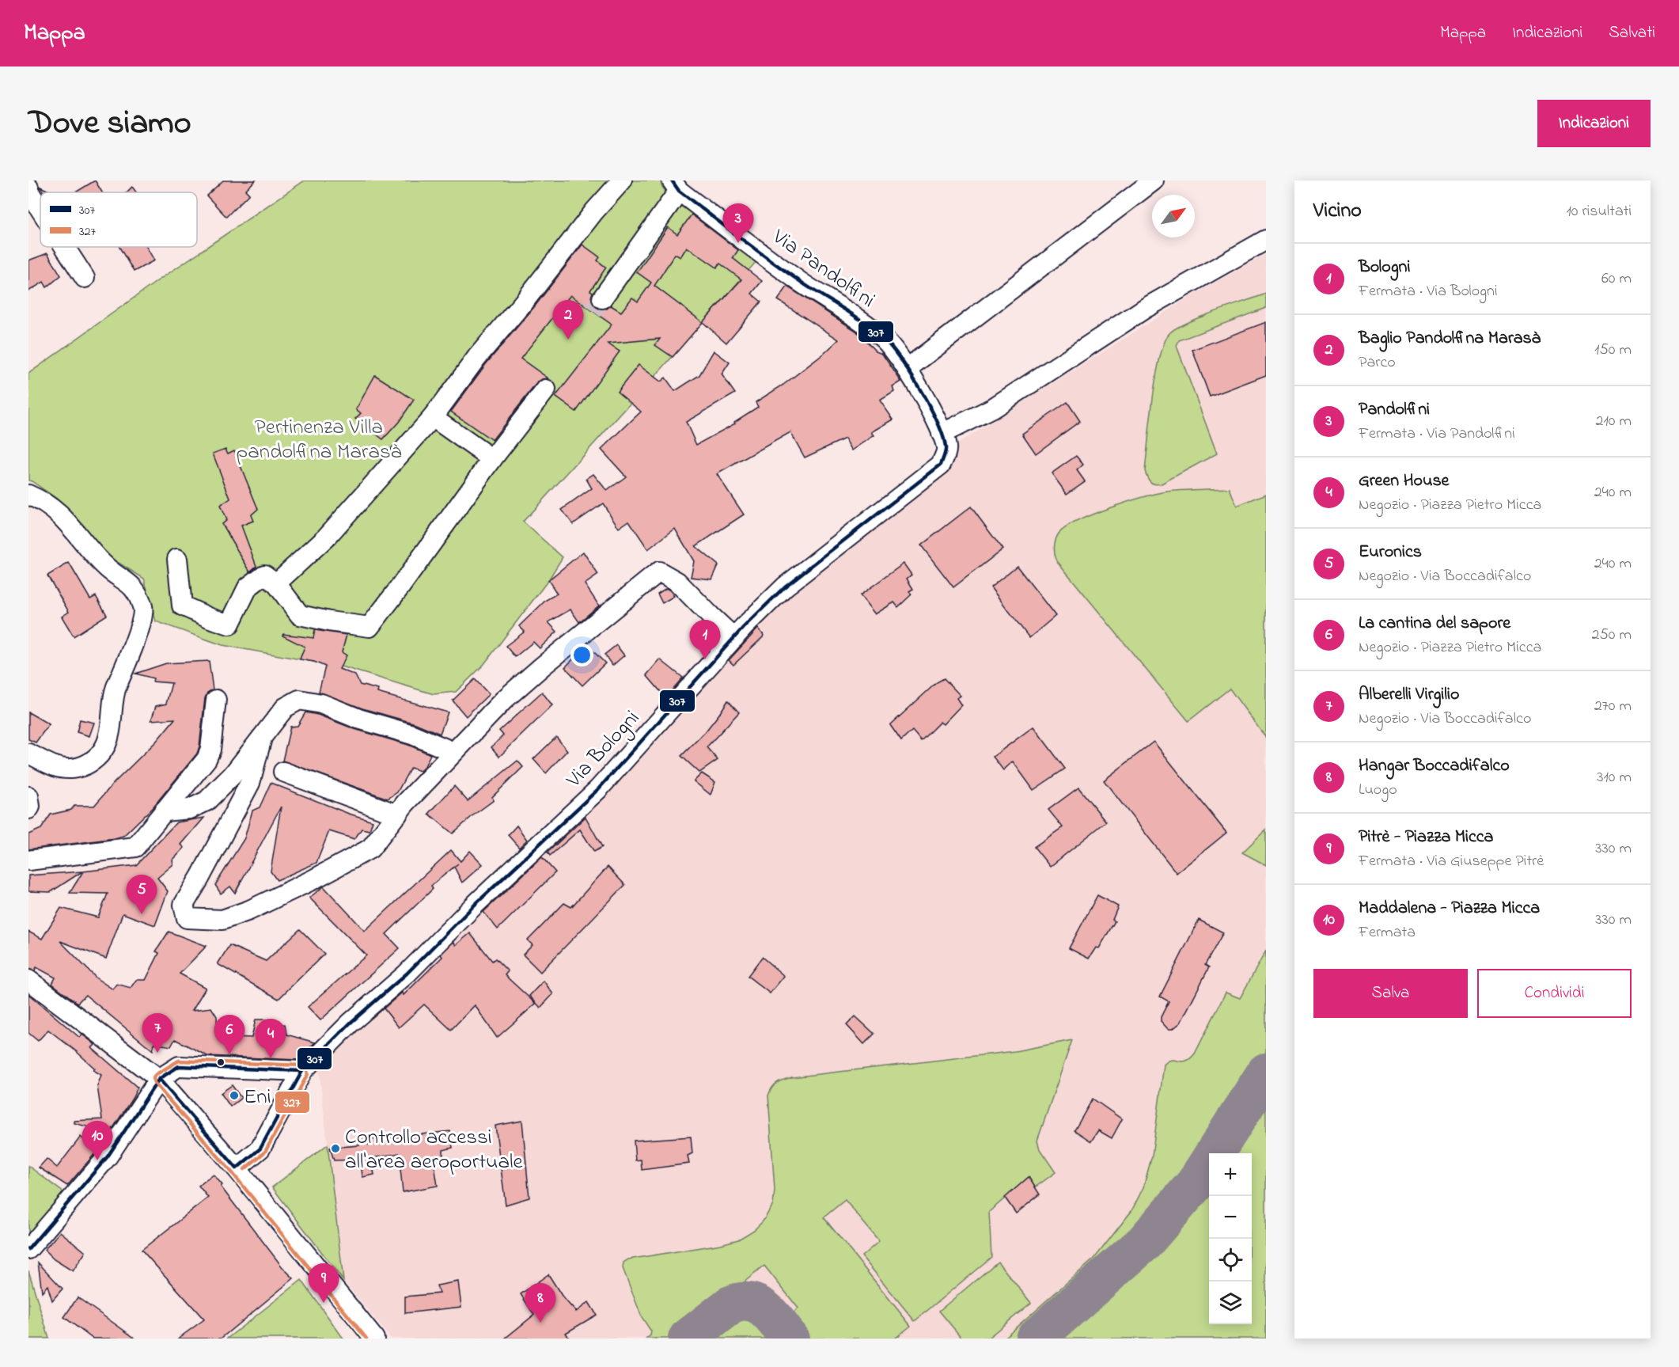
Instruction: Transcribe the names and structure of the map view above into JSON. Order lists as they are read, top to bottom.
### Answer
{
  "streets": {
    "street": ["Via Pandolfini", "Via Bologni"]
  },
  "crossings": [
    ["Via Pandolfini", "Via Bologni"]
  ],
  "parks": ["Pertinenza Villa pandolfina Marasà"],
  "places": ["Eni", "Controllo accessi all'area aeroportuale"],
  "lines": ["transit line 307", "transit line 327"],
  "legend": ["307", "327"],
  "north": "top right",
  "page": {
    "header": "Mappa",
    "nav": ["Mappa", "Indicazioni", "Salvati"],
    "title": "Dove siamo",
    "buttons": [
      "Indicazioni",
      ["Salva", "Condividi"]
    ],
    "heading": ["Vicino", "10 risultati"],
    "pins": [
      "3",
      "2",
      "1",
      "5",
      "7",
      "6",
      "4",
      "10",
      "9",
      "8"
    ],
    "list": [
      {
        "mark": "1",
        "name": "Bologni",
        "note": "Fermata · Via Bologni",
        "value": "60 m"
      },
      {
        "mark": "2",
        "name": "Baglio Pandolfina Marasà",
        "note": "Parco",
        "value": "150 m"
      },
      {
        "mark": "3",
        "name": "Pandolfini",
        "note": "Fermata · Via Pandolfini",
        "value": "210 m"
      },
      {
        "mark": "4",
        "name": "Green House",
        "note": "Negozio · Piazza Pietro Micca",
        "value": "240 m"
      },
      {
        "mark": "5",
        "name": "Euronics",
        "note": "Negozio · Via Boccadifalco",
        "value": "240 m"
      },
      {
        "mark": "6",
        "name": "La cantina del sapore",
        "note": "Negozio · Piazza Pietro Micca",
        "value": "250 m"
      },
      {
        "mark": "7",
        "name": "Alberelli Virgilio",
        "note": "Negozio · Via Boccadifalco",
        "value": "270 m"
      },
      {
        "mark": "8",
        "name": "Hangar Boccadifalco",
        "note": "Luogo",
        "value": "310 m"
      },
      {
        "mark": "9",
        "name": "Pitrè - Piazza Micca",
        "note": "Fermata · Via Giuseppe Pitrè",
        "value": "330 m"
      },
      {
        "mark": "10",
        "name": "Maddalena - Piazza Micca",
        "note": "Fermata",
        "value": "330 m"
      }
    ],
    "map_buttons": ["+", "−"]
  }
}
